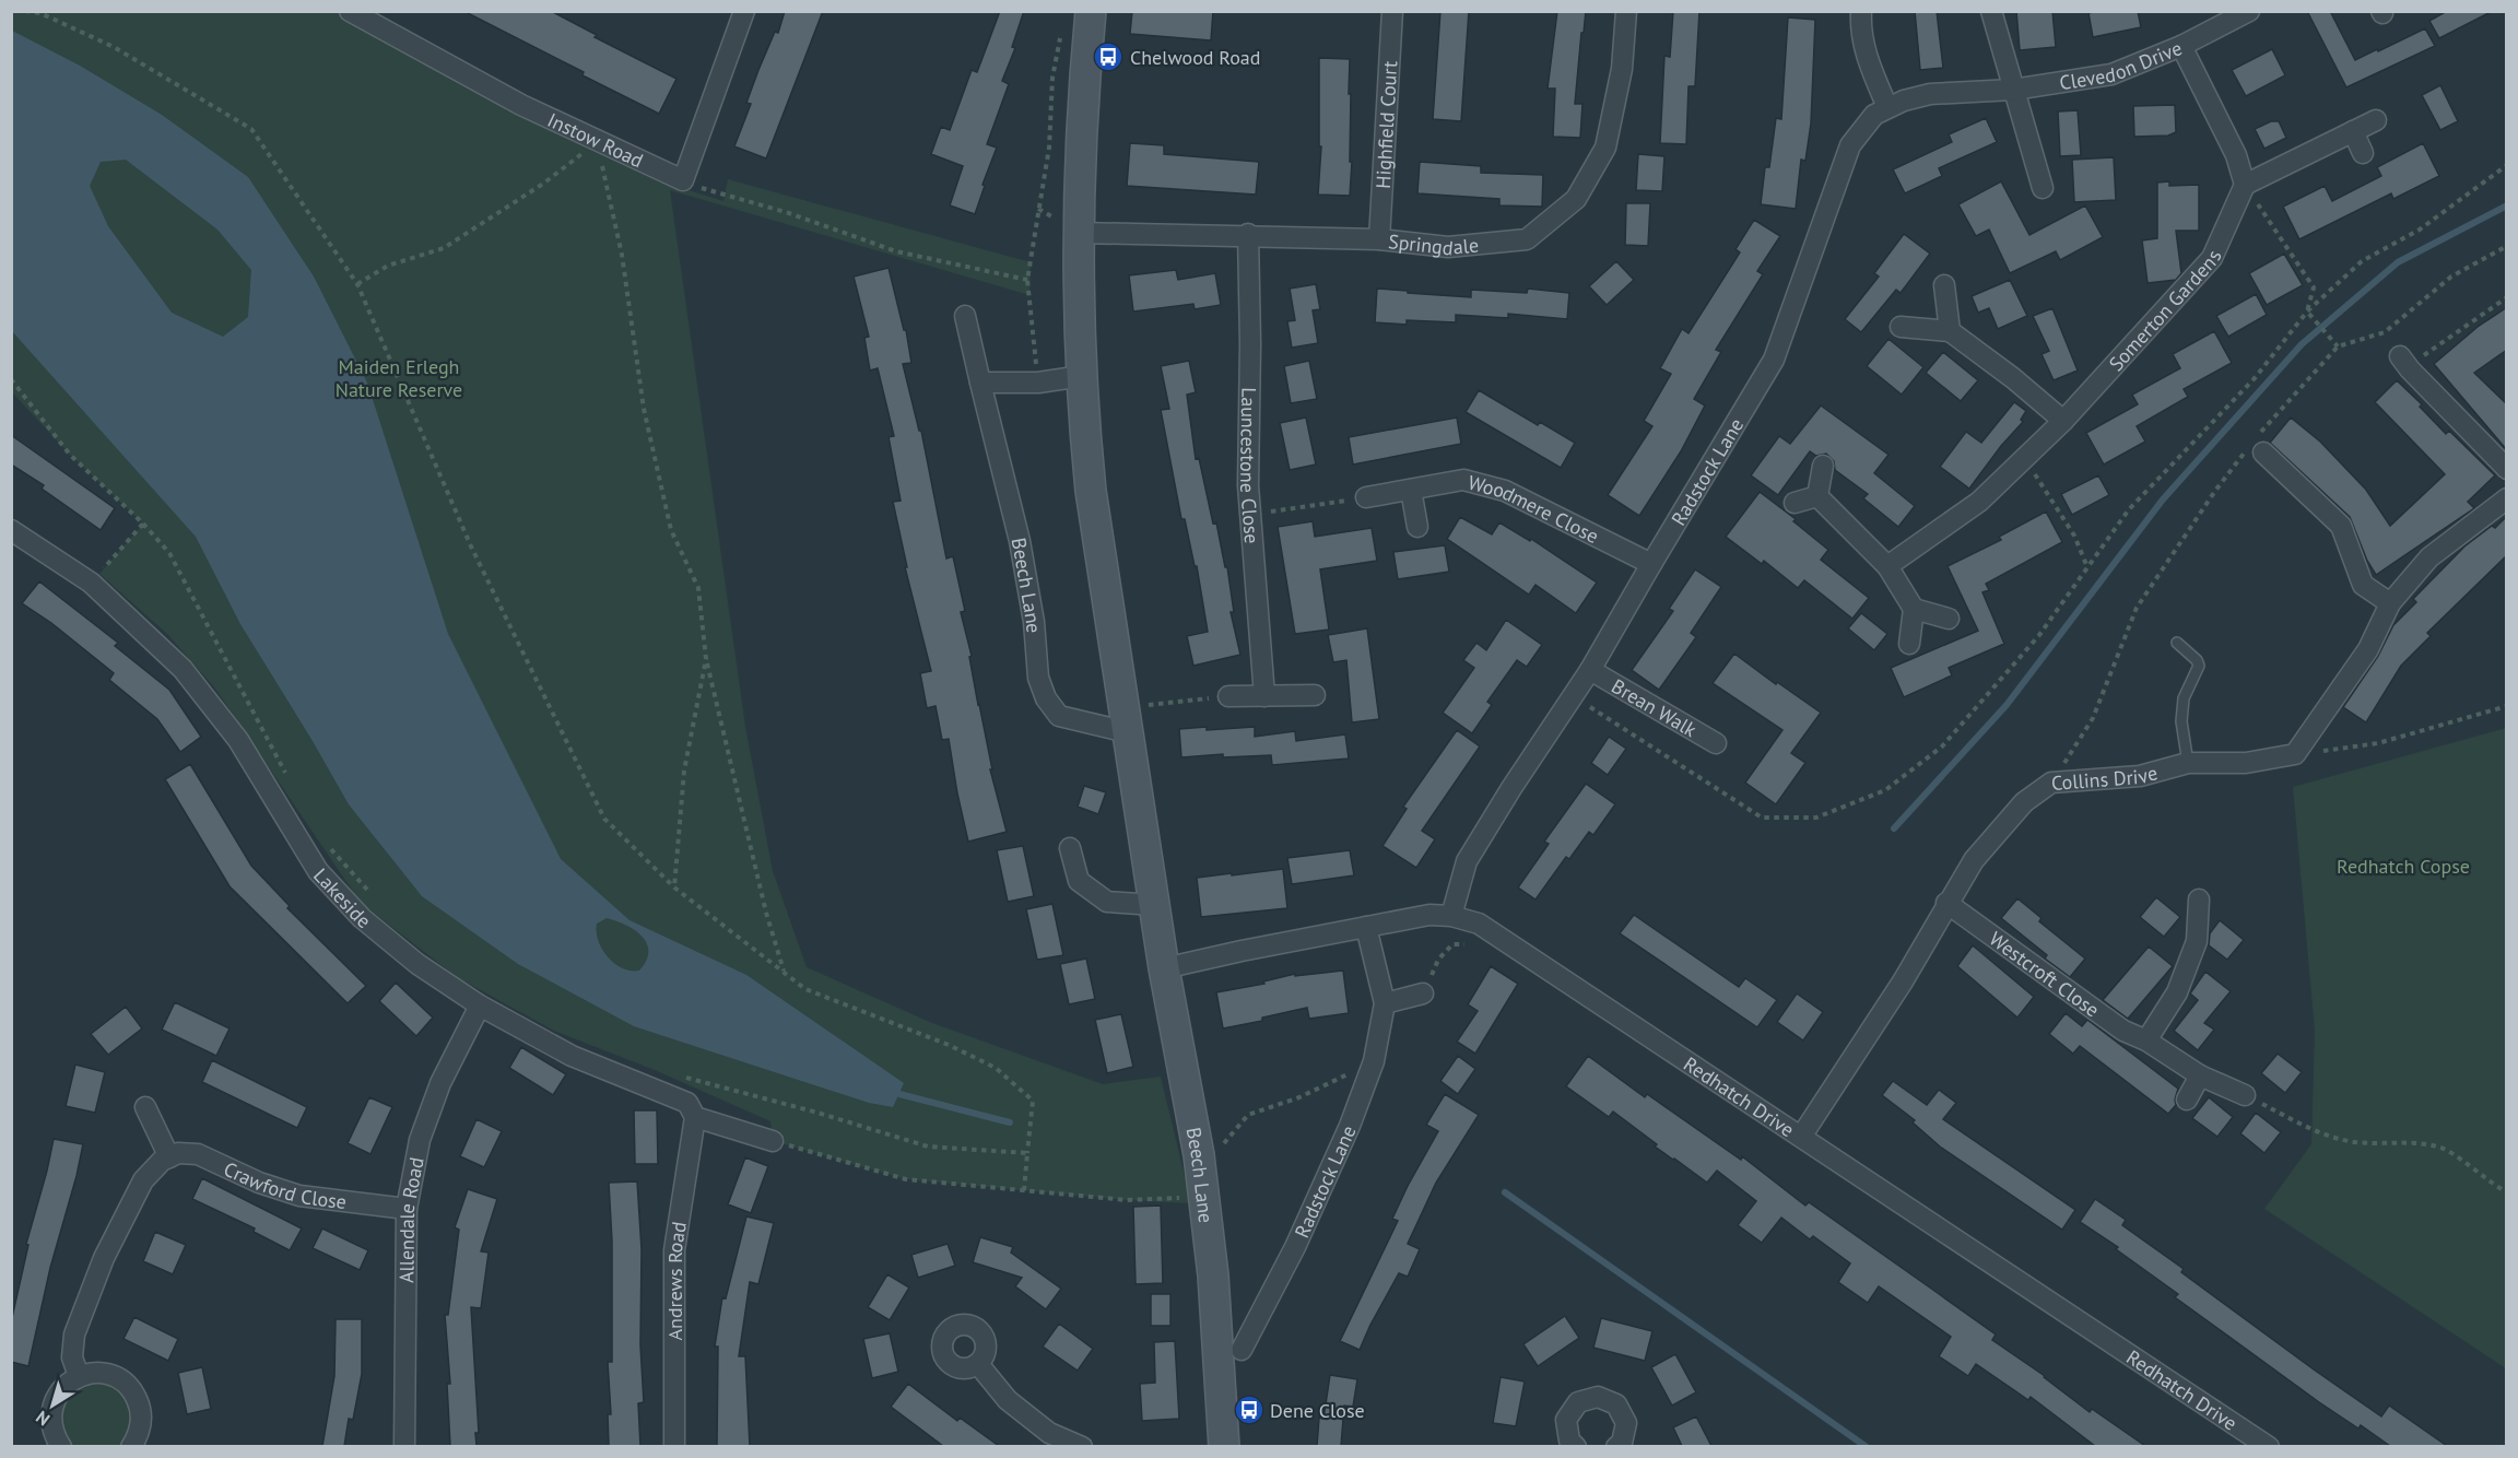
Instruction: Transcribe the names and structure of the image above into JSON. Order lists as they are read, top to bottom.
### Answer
{
  "streets": {
    "street": [
      "Clevedon Drive",
      "Highfield Court",
      "Instow Road",
      "Springdale",
      "Somerton Gardens",
      "Launcestone Close",
      "Radstock Lane",
      "Woodmere Close",
      "Beech Lane",
      "Brean Walk",
      "Collins Drive",
      "Lakeside",
      "Westcroft Close",
      "Redhatch Drive",
      "Crawford Close",
      "Allendale Road",
      "Andrews Road"
    ]
  },
  "crossings": [
    ["Clevedon Drive", "Radstock Lane"],
    ["Highfield Court", "Springdale"],
    ["Springdale", "Launcestone Close"],
    ["Springdale", "Beech Lane"],
    ["Radstock Lane", "Woodmere Close"],
    ["Radstock Lane", "Brean Walk"],
    ["Radstock Lane", "Redhatch Drive"],
    ["Beech Lane", "Redhatch Drive"],
    ["Collins Drive", "Westcroft Close"],
    ["Collins Drive", "Redhatch Drive"],
    ["Lakeside", "Allendale Road"],
    ["Lakeside", "Andrews Road"],
    ["Crawford Close", "Allendale Road"]
  ],
  "parks": ["Maiden Erlegh Nature Reserve", "Redhatch Copse"],
  "places": {
    "bus stop": ["Chelwood Road", "Dene Close"]
  },
  "north": "bottom left"
}
